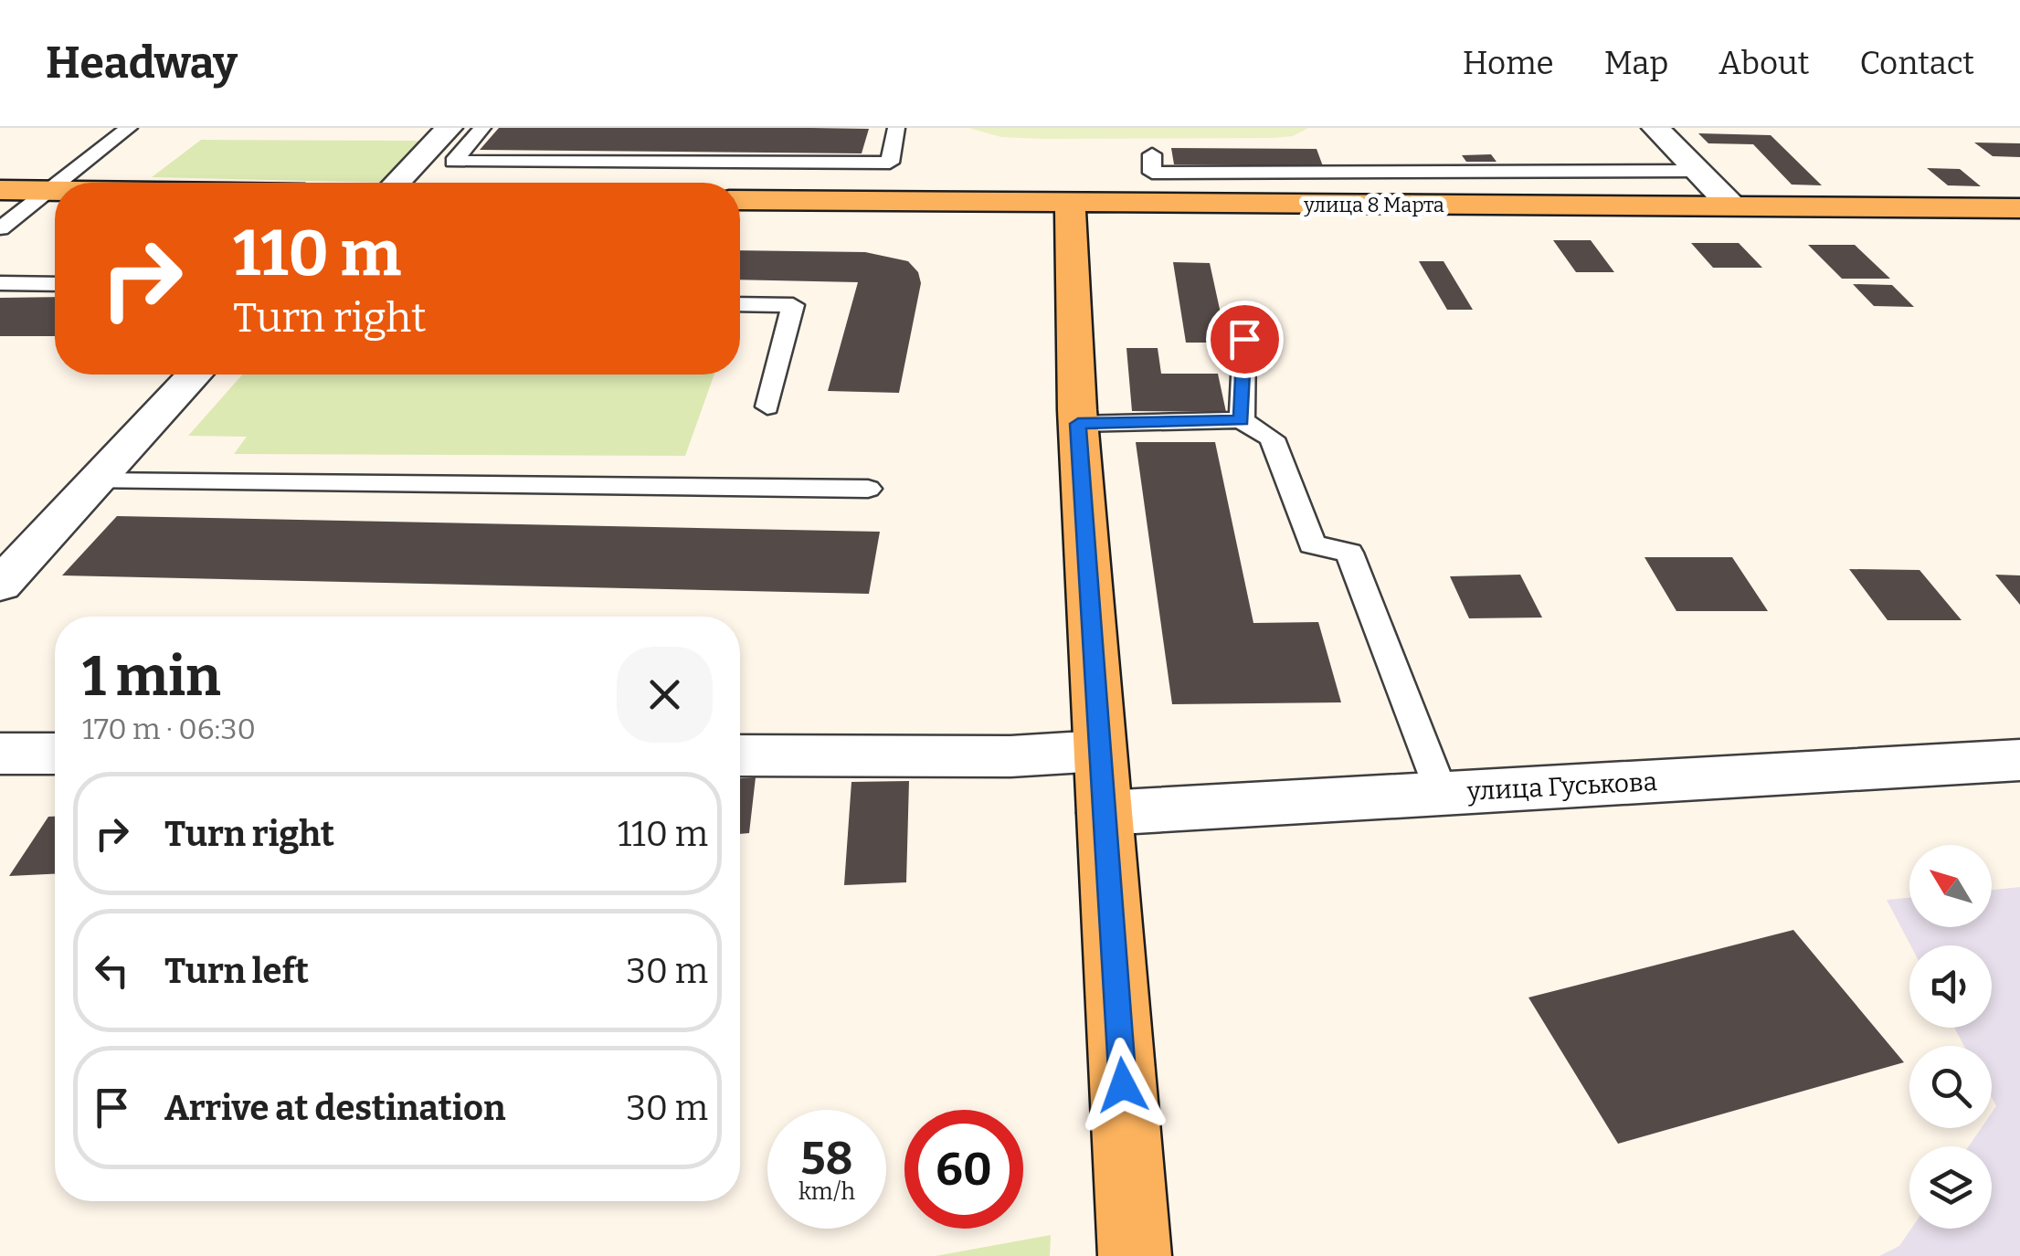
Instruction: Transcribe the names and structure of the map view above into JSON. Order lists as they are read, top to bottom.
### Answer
{
  "streets": {
    "main road": ["улица 8 Марта"],
    "street": ["улица Гуськова"]
  },
  "north": "top left",
  "page": {
    "header": "Headway",
    "nav": [
      "Home",
      "Map",
      "About",
      "Contact"
    ],
    "turn": ["110 m", "Turn right"],
    "heading": ["1 min", "170 m · 06:30"],
    "list": [
      {
        "name": "Turn right",
        "value": "110 m"
      },
      {
        "name": "Turn left",
        "value": "30 m"
      },
      {
        "name": "Arrive at destination",
        "value": "30 m"
      }
    ],
    "speed": "58 km/h",
    "limit": "60"
  }
}
